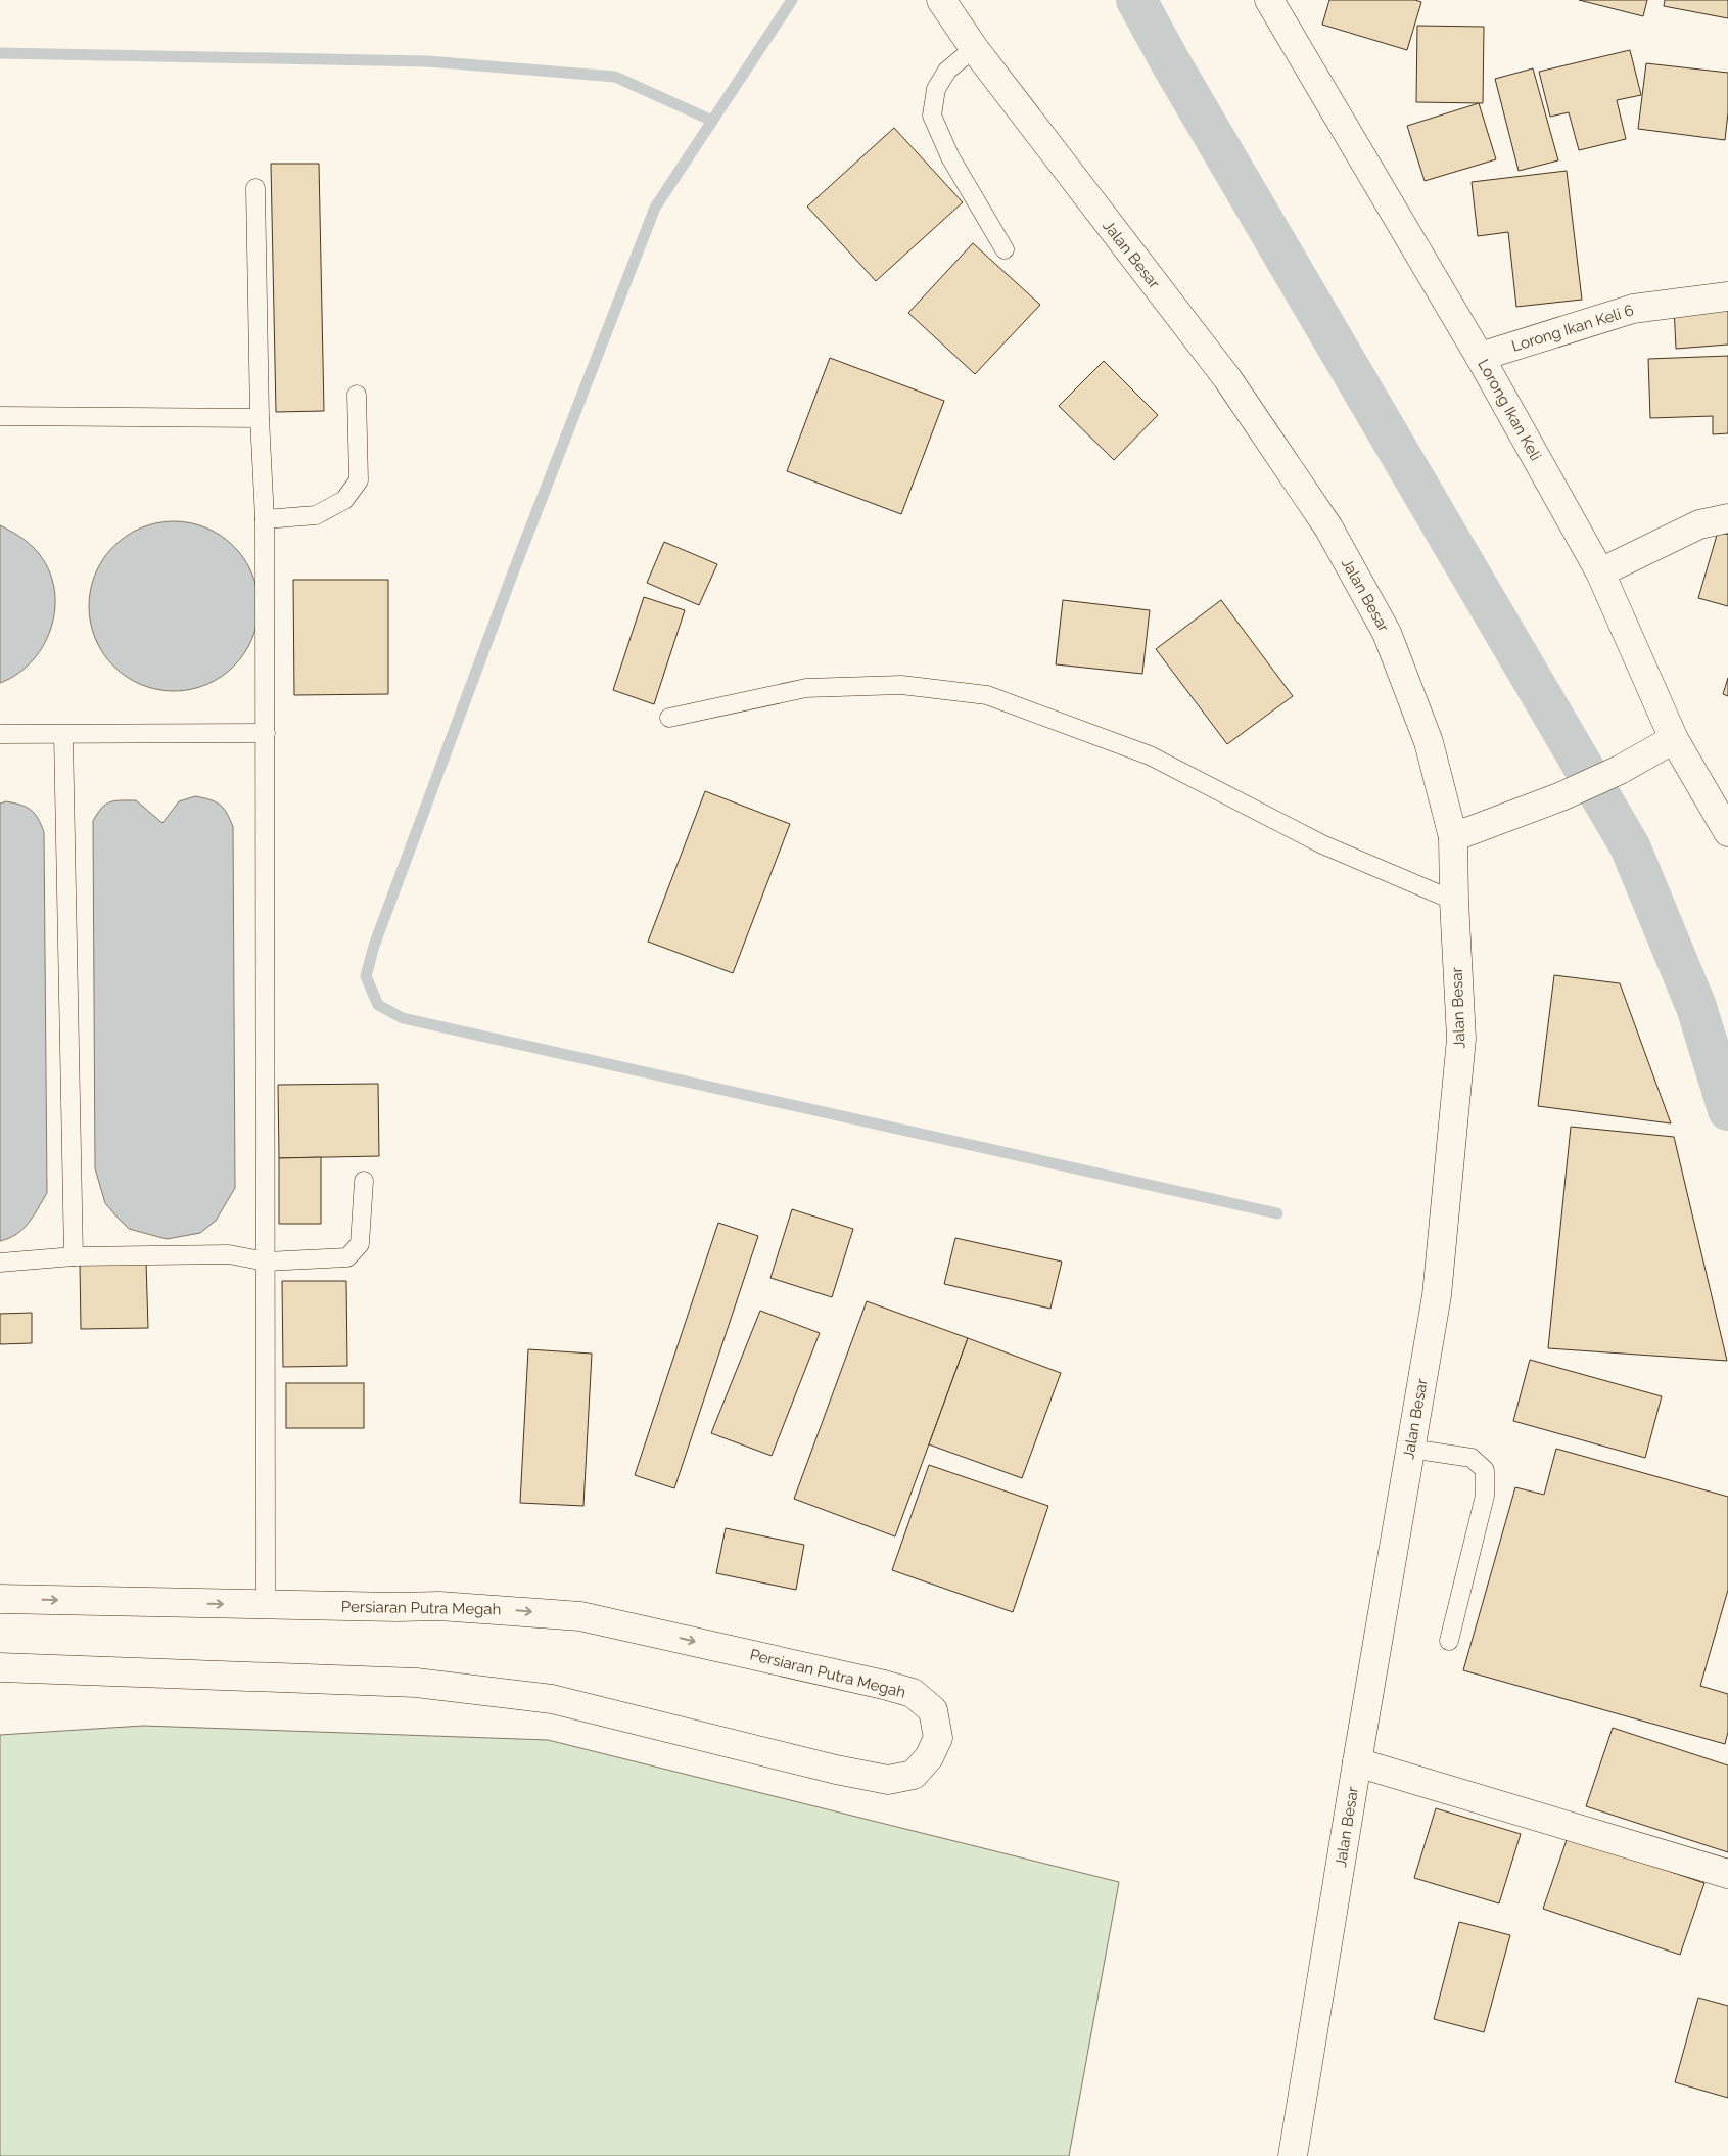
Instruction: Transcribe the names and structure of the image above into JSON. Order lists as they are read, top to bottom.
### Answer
{
  "streets": {
    "street": [
      "Jalan Besar",
      "Lorong Ikan Keli 6",
      "Lorong Ikan Keli",
      "Persiaran Putra Megah"
    ]
  },
  "crossings": [
    ["Lorong Ikan Keli 6", "Lorong Ikan Keli"]
  ]
}
